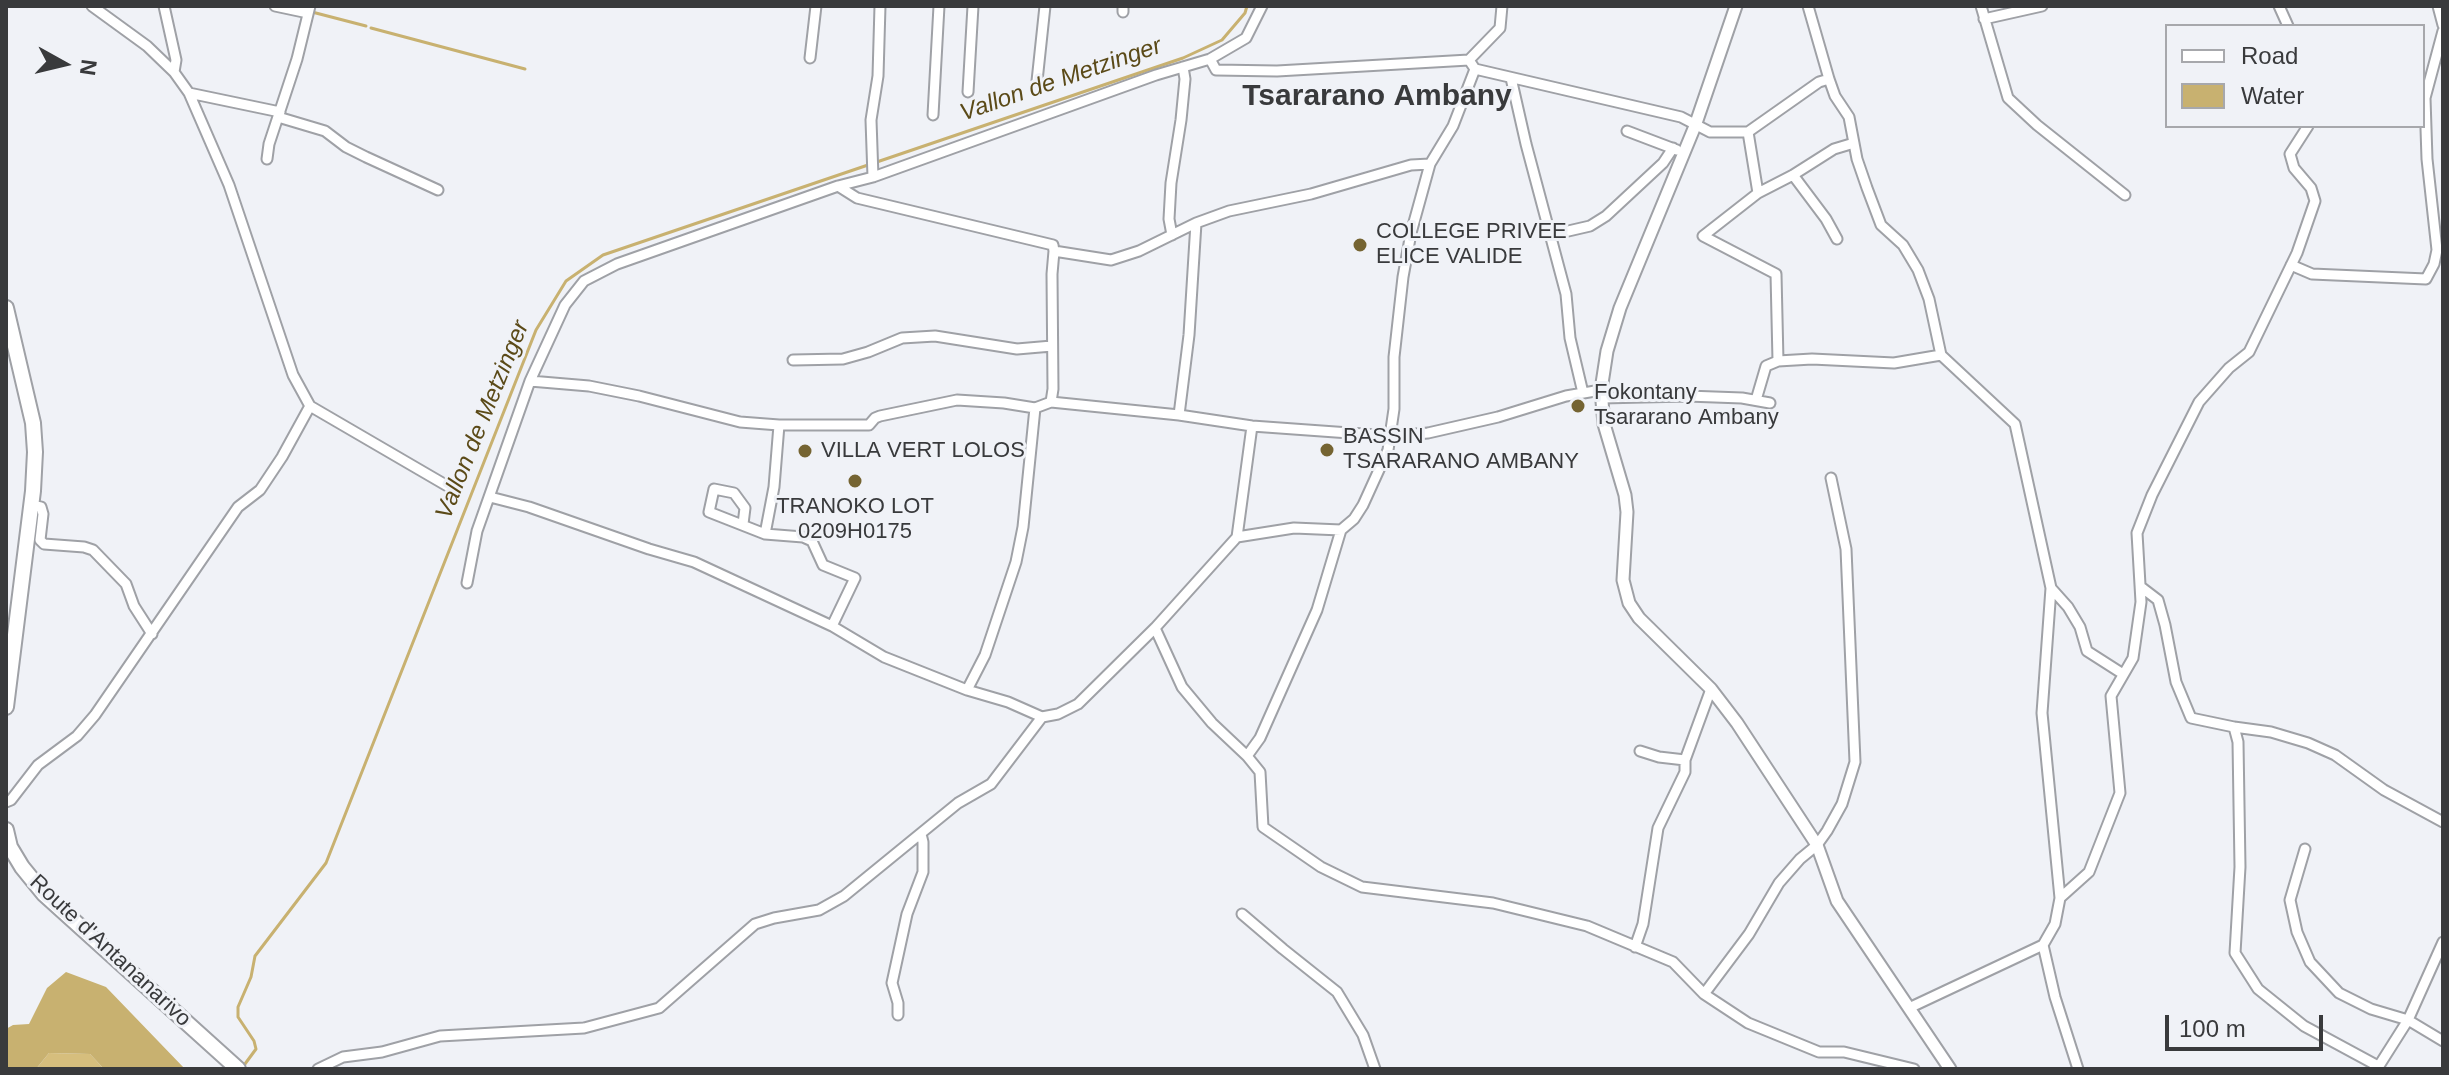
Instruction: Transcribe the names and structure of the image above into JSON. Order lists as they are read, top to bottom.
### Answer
{
  "streets": {
    "main road": ["Route d'Antananarivo"]
  },
  "districts": ["Tsararano Ambany"],
  "water": ["Vallon de Metzinger"],
  "places": [
    "COLLEGE PRIVEE ELICE VALIDE",
    "Fokontany Tsararano Ambany",
    "BASSIN TSARARANO AMBANY",
    "VILLA VERT LOLOS",
    "TRANOKO LOT 0209H0175"
  ],
  "legend": ["Road", "Water"],
  "scale_bar": "100 m",
  "north": "right"
}
